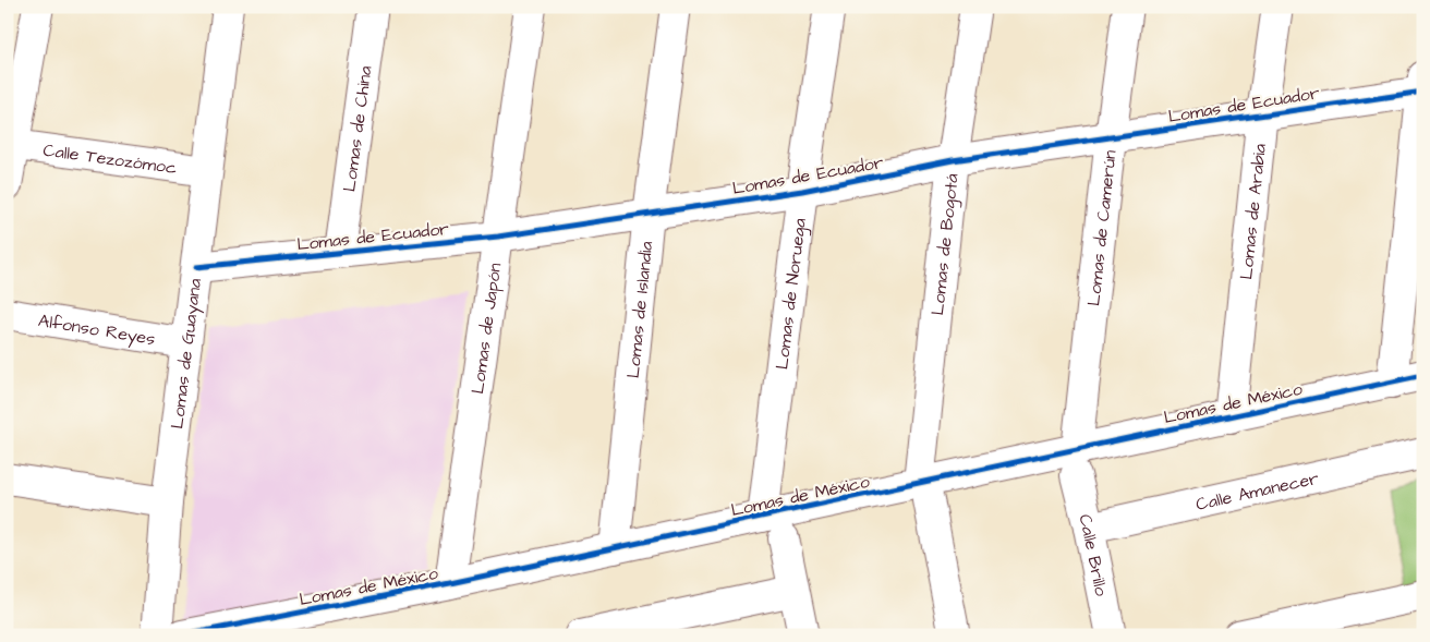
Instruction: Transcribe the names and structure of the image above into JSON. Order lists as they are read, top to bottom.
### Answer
{
  "streets": {
    "street": [
      "Lomas de Ecuador",
      "Lomas de China",
      "Calle Tezozómoc",
      "Lomas de Arabia",
      "Lomas de Camerún",
      "Lomas de Bogotá",
      "Lomas de Noruega",
      "Lomas de Islandia",
      "Alfonso Reyes",
      "Lomas de Japón",
      "Lomas de Guayana",
      "Lomas de México",
      "Calle Amanecer",
      "Calle Brillo"
    ]
  },
  "crossings": [
    ["Lomas de Ecuador", "Lomas de China"],
    ["Lomas de Ecuador", "Lomas de Arabia"],
    ["Lomas de Ecuador", "Lomas de Camerún"],
    ["Lomas de Ecuador", "Lomas de Bogotá"],
    ["Lomas de Ecuador", "Lomas de Noruega"],
    ["Lomas de Ecuador", "Lomas de Islandia"],
    ["Lomas de Ecuador", "Lomas de Japón"],
    ["Lomas de Ecuador", "Lomas de Guayana"],
    ["Calle Tezozómoc", "Lomas de Guayana"],
    ["Lomas de Arabia", "Lomas de México"],
    ["Lomas de Camerún", "Lomas de México"],
    ["Lomas de Camerún", "Calle Brillo"],
    ["Lomas de Bogotá", "Lomas de México"],
    ["Lomas de Noruega", "Lomas de México"],
    ["Lomas de Islandia", "Lomas de México"],
    ["Alfonso Reyes", "Lomas de Guayana"],
    ["Lomas de Japón", "Lomas de México"],
    ["Lomas de México", "Calle Brillo"],
    ["Calle Amanecer", "Calle Brillo"]
  ]
}
